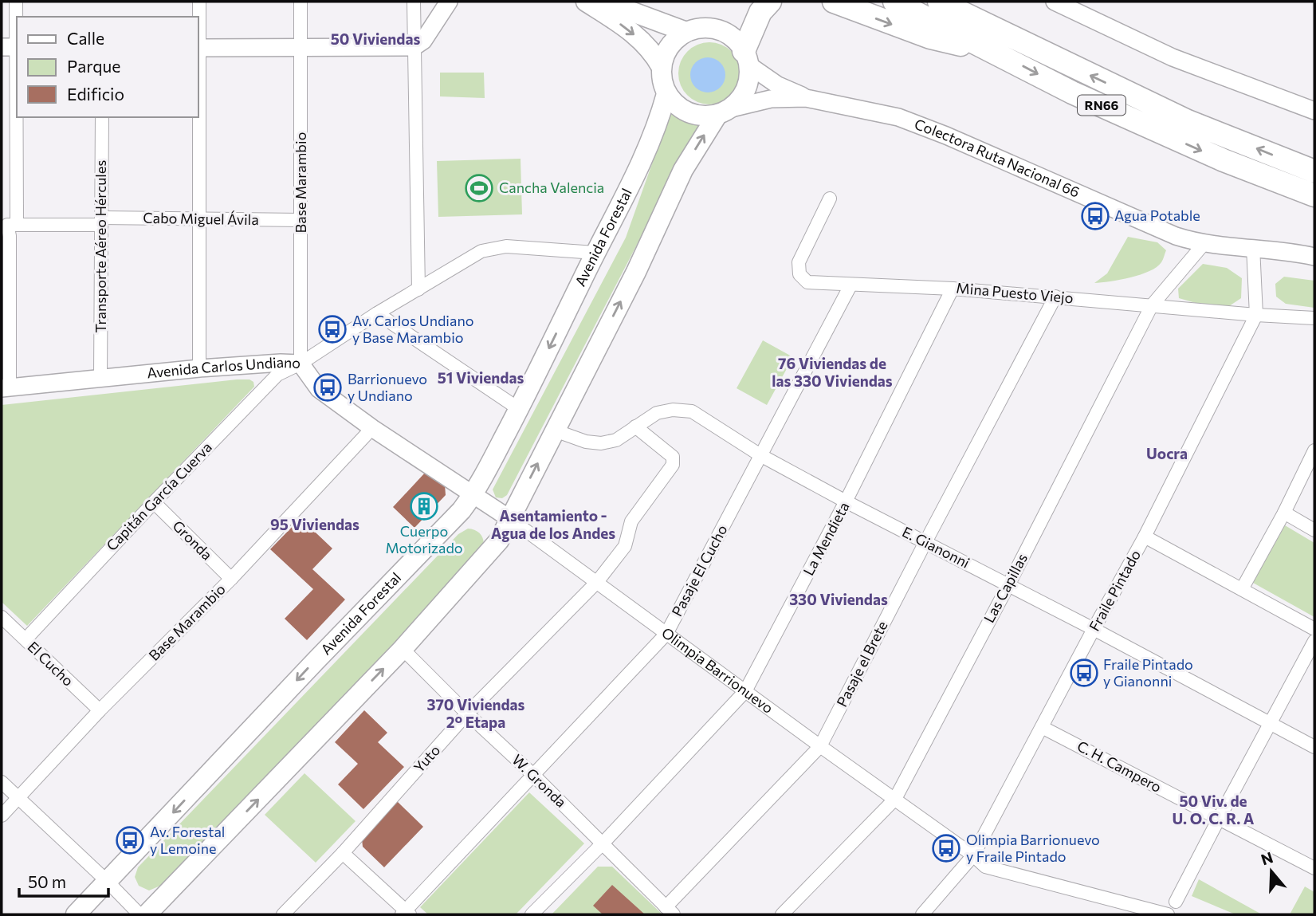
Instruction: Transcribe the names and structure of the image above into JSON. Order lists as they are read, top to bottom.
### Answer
{
  "streets": {
    "highway": ["RN66"],
    "main road": ["Avenida Forestal"],
    "street": [
      "Colectora Ruta Nacional 66",
      "Base Marambio",
      "Cabo Miguel Ávila",
      "Transporte Aéreo Hércules",
      "Mina Puesto Viejo",
      "Avenida Carlos Undiano",
      "Capitán García Cuerva",
      "La Mendieta",
      "Gronda",
      "E. Gianonni",
      "Pasaje El Cucho",
      "Las Capillas",
      "Fraile Pintado",
      "El Cucho",
      "Pasaje el Brete",
      "Olimpia Barrionuevo",
      "Yuto",
      "C. H. Campero",
      "W. Gronda"
    ]
  },
  "crossings": [
    ["Colectora Ruta Nacional 66", "Las Capillas"],
    ["Colectora Ruta Nacional 66", "Fraile Pintado"],
    ["Base Marambio", "Cabo Miguel Ávila"],
    ["Base Marambio", "Avenida Carlos Undiano"],
    ["Base Marambio", "Capitán García Cuerva"],
    ["Base Marambio", "Gronda"],
    ["Base Marambio", "El Cucho"],
    ["Base Marambio", "Olimpia Barrionuevo"],
    ["Cabo Miguel Ávila", "Transporte Aéreo Hércules"],
    ["Avenida Forestal", "Avenida Carlos Undiano"],
    ["Avenida Forestal", "Olimpia Barrionuevo"],
    ["Transporte Aéreo Hércules", "Avenida Carlos Undiano"],
    ["Mina Puesto Viejo", "La Mendieta"],
    ["Mina Puesto Viejo", "Pasaje El Cucho"],
    ["Mina Puesto Viejo", "Las Capillas"],
    ["Mina Puesto Viejo", "Fraile Pintado"],
    ["Mina Puesto Viejo", "Pasaje el Brete"],
    ["Avenida Carlos Undiano", "Capitán García Cuerva"],
    ["Avenida Carlos Undiano", "Olimpia Barrionuevo"],
    ["Capitán García Cuerva", "Gronda"],
    ["Capitán García Cuerva", "El Cucho"],
    ["Capitán García Cuerva", "Olimpia Barrionuevo"],
    ["La Mendieta", "E. Gianonni"],
    ["La Mendieta", "Olimpia Barrionuevo"],
    ["La Mendieta", "W. Gronda"],
    ["E. Gianonni", "Pasaje El Cucho"],
    ["E. Gianonni", "Las Capillas"],
    ["E. Gianonni", "Fraile Pintado"],
    ["E. Gianonni", "Pasaje el Brete"],
    ["E. Gianonni", "Yuto"],
    ["Pasaje El Cucho", "Olimpia Barrionuevo"],
    ["Pasaje El Cucho", "W. Gronda"],
    ["Las Capillas", "Olimpia Barrionuevo"],
    ["Fraile Pintado", "Olimpia Barrionuevo"],
    ["Fraile Pintado", "C. H. Campero"],
    ["Pasaje el Brete", "Olimpia Barrionuevo"],
    ["Pasaje el Brete", "W. Gronda"],
    ["Olimpia Barrionuevo", "Yuto"],
    ["Yuto", "W. Gronda"]
  ],
  "districts": [
    "50 Viviendas",
    "76 Viviendas de las 330 Viviendas",
    "51 Viviendas",
    "Uocra",
    "Asentamiento - Agua de los Andes",
    "95 Viviendas",
    "330 Viviendas",
    "370 Viviendas 2° Etapa",
    "50 Viv. de U. O. C. R. A"
  ],
  "places": {
    "sports": ["Cancha Valencia"],
    "bus stop": [
      "Agua Potable",
      "Av. Carlos Undiano y Base Marambio",
      "Barrionuevo y Undiano",
      "Fraile Pintado y Gianonni",
      "Av. Forestal y Lemoine",
      "Olimpia Barrionuevo y Fraile Pintado"
    ],
    "building": ["Cuerpo Motorizado"]
  },
  "legend": ["Calle", "Parque", "Edificio"],
  "scale_bar": "50 m",
  "north": "top"
}
